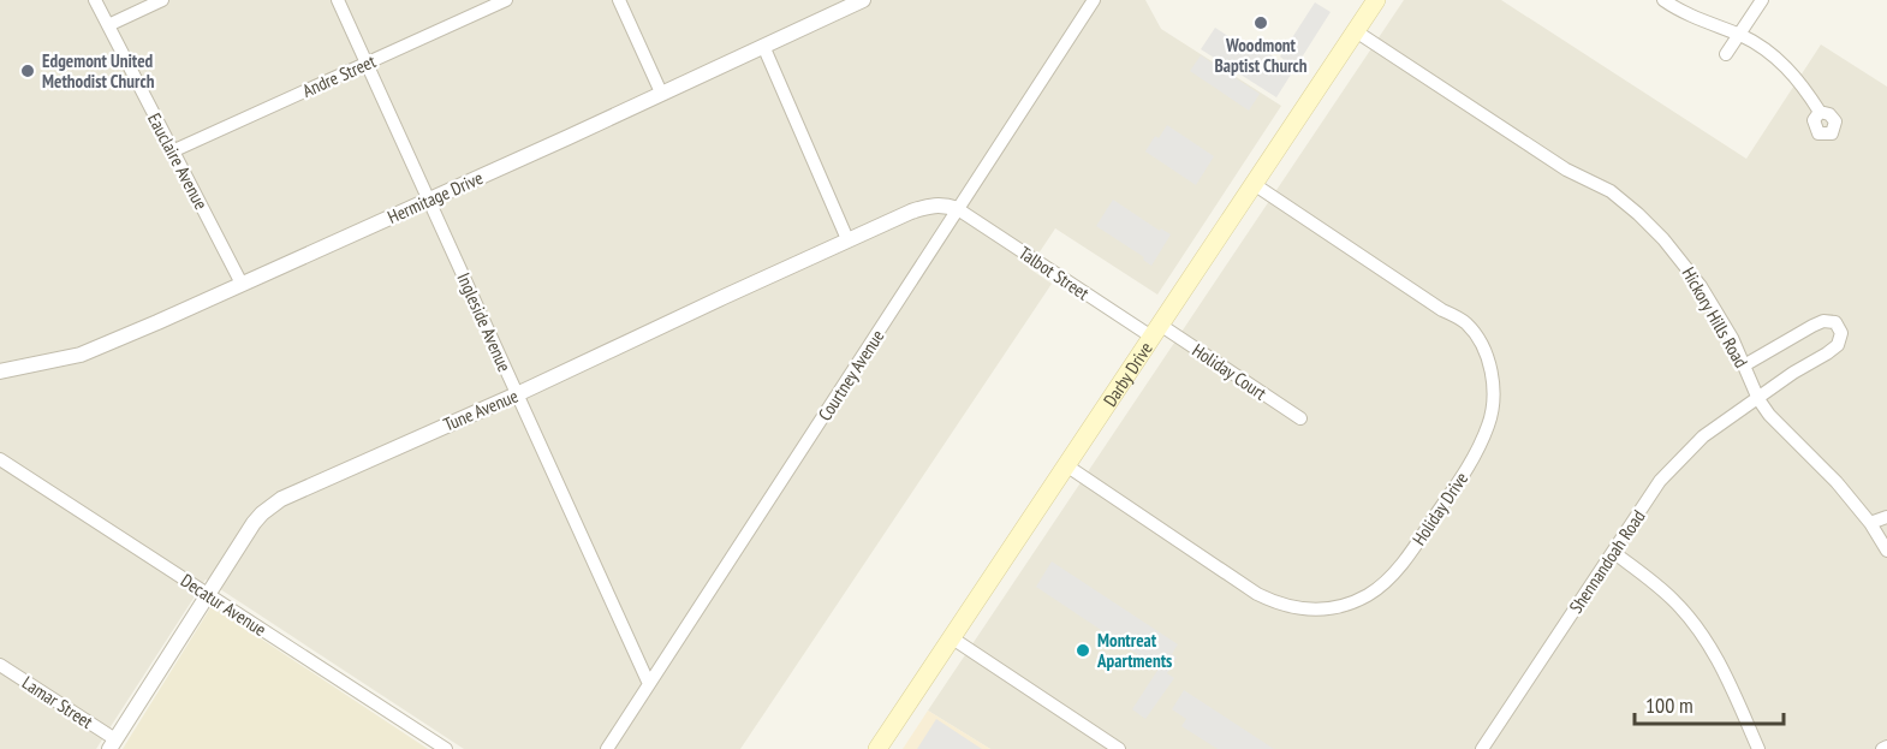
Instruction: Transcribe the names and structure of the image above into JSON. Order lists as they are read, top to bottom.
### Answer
{
  "streets": {
    "main road": ["Darby Drive"],
    "street": [
      "Andre Street",
      "Eauclaire Avenue",
      "Hermitage Drive",
      "Talbot Street",
      "Hickory Hills Road",
      "Ingleside Avenue",
      "Holiday Court",
      "Courtney Avenue",
      "Tune Avenue",
      "Holiday Drive",
      "Shennandoah Road",
      "Decatur Avenue",
      "Lamar Street"
    ]
  },
  "crossings": [
    ["Andre Street", "Eauclaire Avenue"],
    ["Andre Street", "Ingleside Avenue"],
    ["Eauclaire Avenue", "Hermitage Drive"],
    ["Hermitage Drive", "Ingleside Avenue"],
    ["Talbot Street", "Holiday Court"],
    ["Talbot Street", "Darby Drive"],
    ["Talbot Street", "Courtney Avenue"],
    ["Talbot Street", "Tune Avenue"],
    ["Hickory Hills Road", "Darby Drive"],
    ["Hickory Hills Road", "Shennandoah Road"],
    ["Ingleside Avenue", "Courtney Avenue"],
    ["Ingleside Avenue", "Tune Avenue"],
    ["Holiday Court", "Darby Drive"],
    ["Darby Drive", "Holiday Drive"],
    ["Courtney Avenue", "Tune Avenue"],
    ["Tune Avenue", "Decatur Avenue"],
    ["Tune Avenue", "Lamar Street"]
  ],
  "places": ["Woodmont Baptist Church", "Edgemont United Methodist Church", "Montreat Apartments"],
  "scale_bar": "100 m"
}
